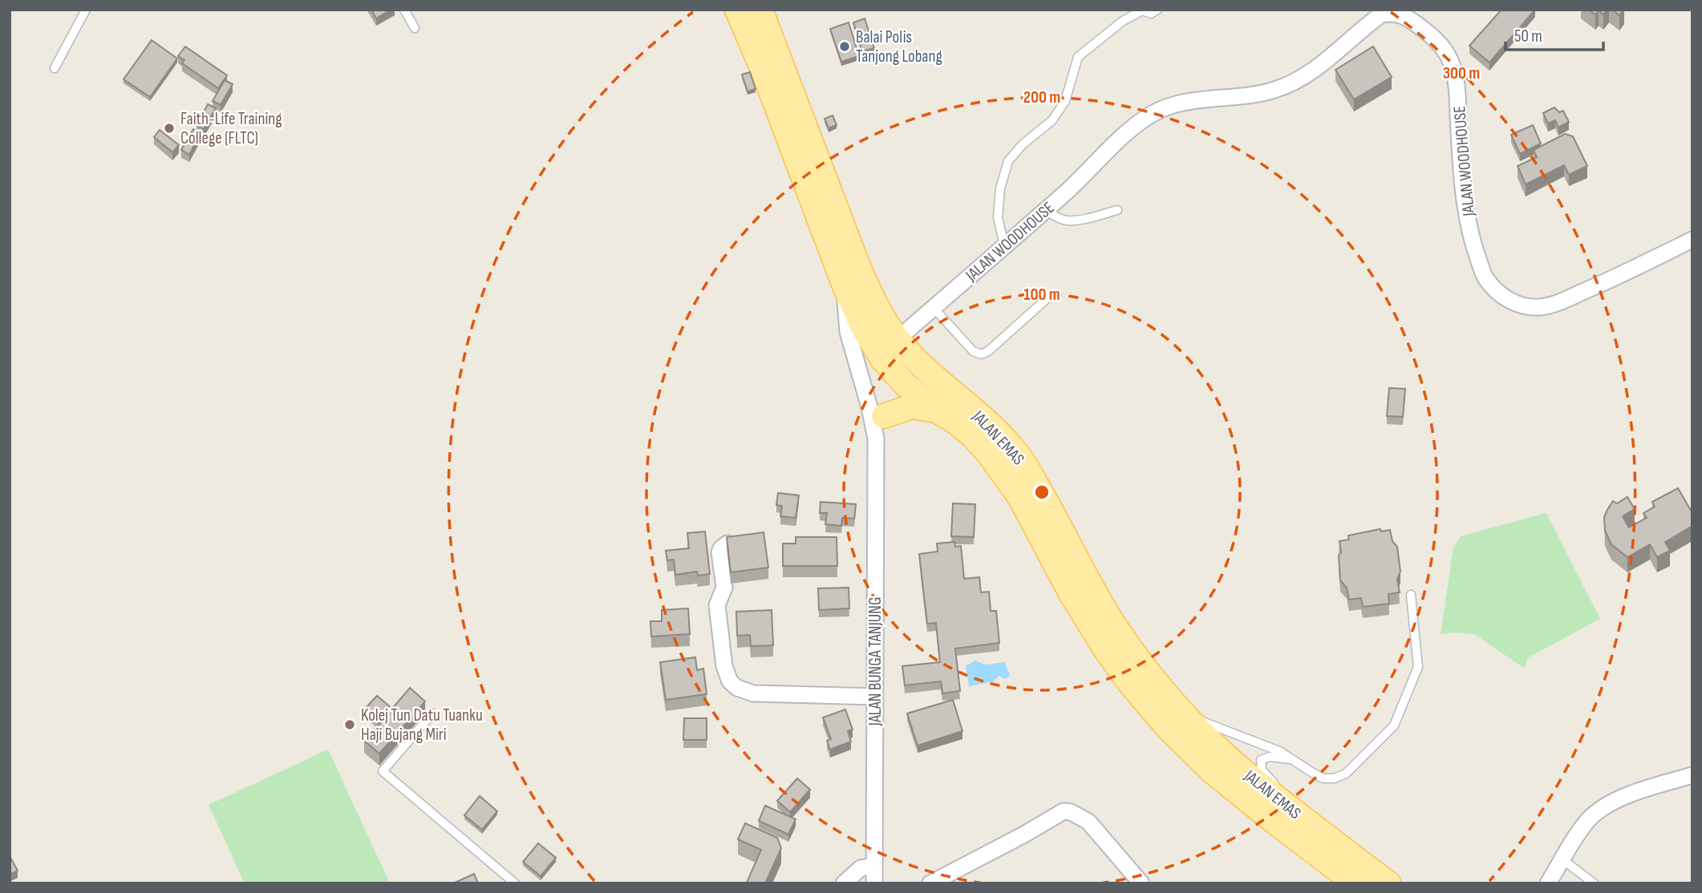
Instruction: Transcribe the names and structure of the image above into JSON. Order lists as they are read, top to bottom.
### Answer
{
  "streets": {
    "main road": ["JALAN EMAS"],
    "street": ["JALAN WOODHOUSE", "JALAN BUNGA TANJUNG"]
  },
  "crossings": [
    ["JALAN WOODHOUSE", "JALAN EMAS"]
  ],
  "places": ["Balai Polis Tanjong Lobang", "Faith-Life Training College (FLTC)", "Kolej Tun Datu Tuanku Haji Bujang Miri"],
  "scale_bar": "50 m",
  "rings": ["300 m", "200 m", "100 m"]
}
